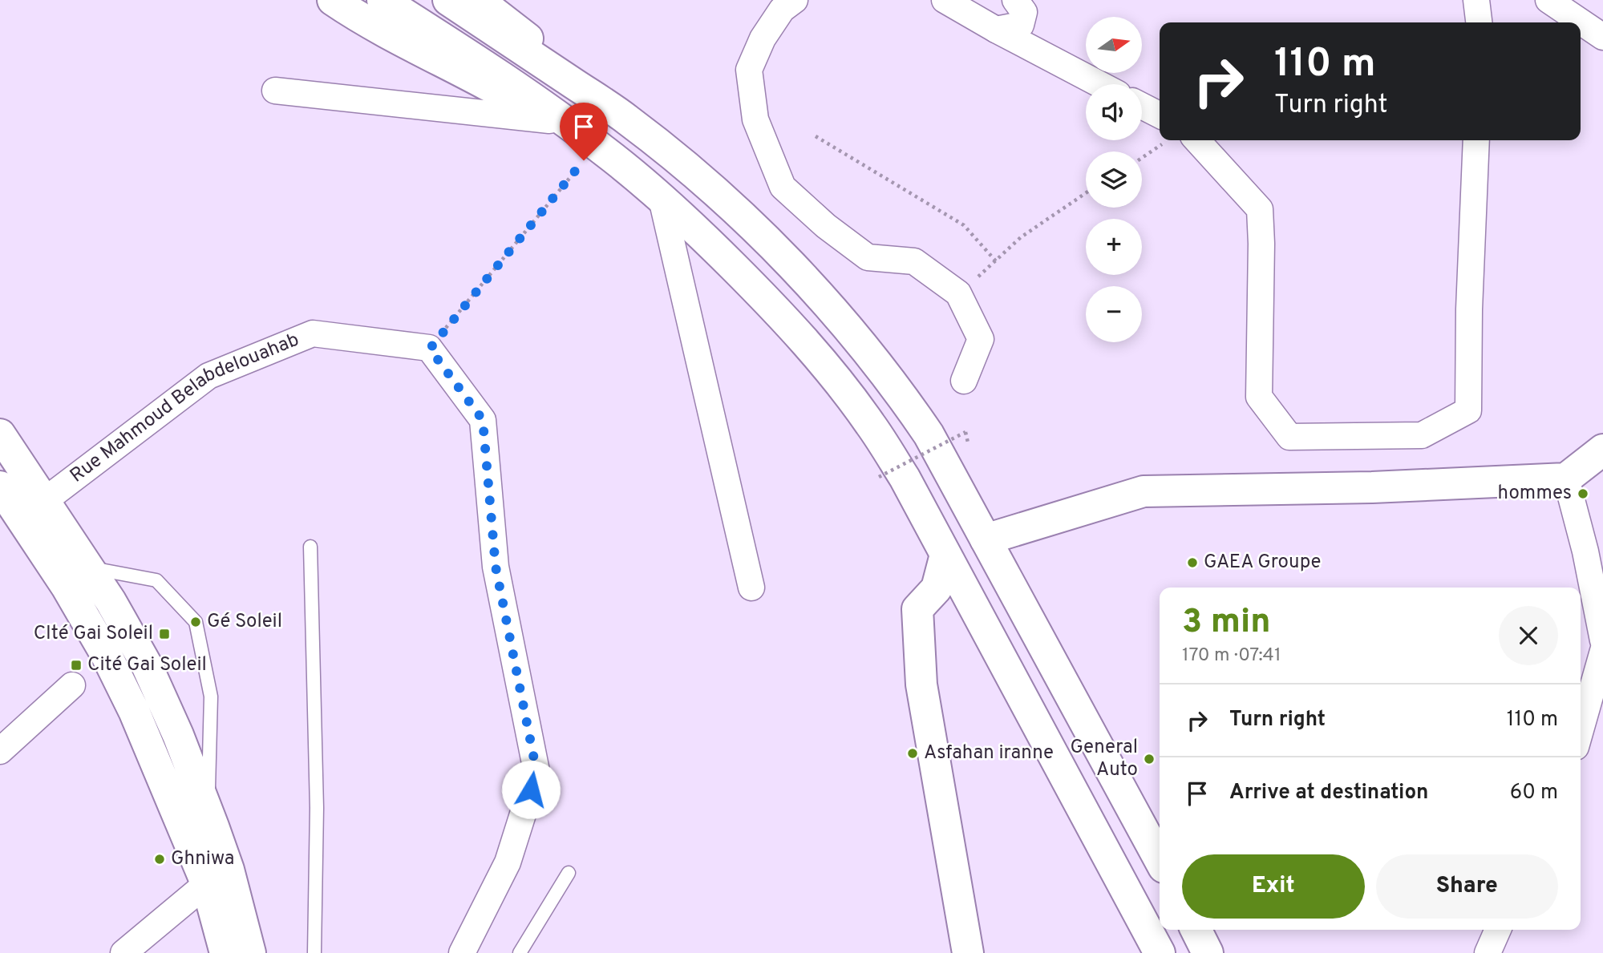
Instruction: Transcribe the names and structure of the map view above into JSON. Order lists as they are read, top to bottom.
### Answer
{
  "streets": {
    "street": ["Rue Mahmoud Belabdelouahab"]
  },
  "places": {
    "other": [
      "hommes",
      "GAEA Groupe",
      "Gé Soleil",
      "Asfahan iranne",
      "General Auto",
      "Ghniwa"
    ],
    "transit": ["CIté Gai Soleil", "Cité Gai Soleil"]
  },
  "north": "right",
  "page": {
    "map_buttons": ["+", "−"],
    "turn": ["110 m", "Turn right"],
    "heading": ["3 min", "170 m · 07:41"],
    "list": [
      {
        "name": "Turn right",
        "value": "110 m"
      },
      {
        "name": "Arrive at destination",
        "value": "60 m"
      }
    ],
    "buttons": ["Exit", "Share"]
  }
}
